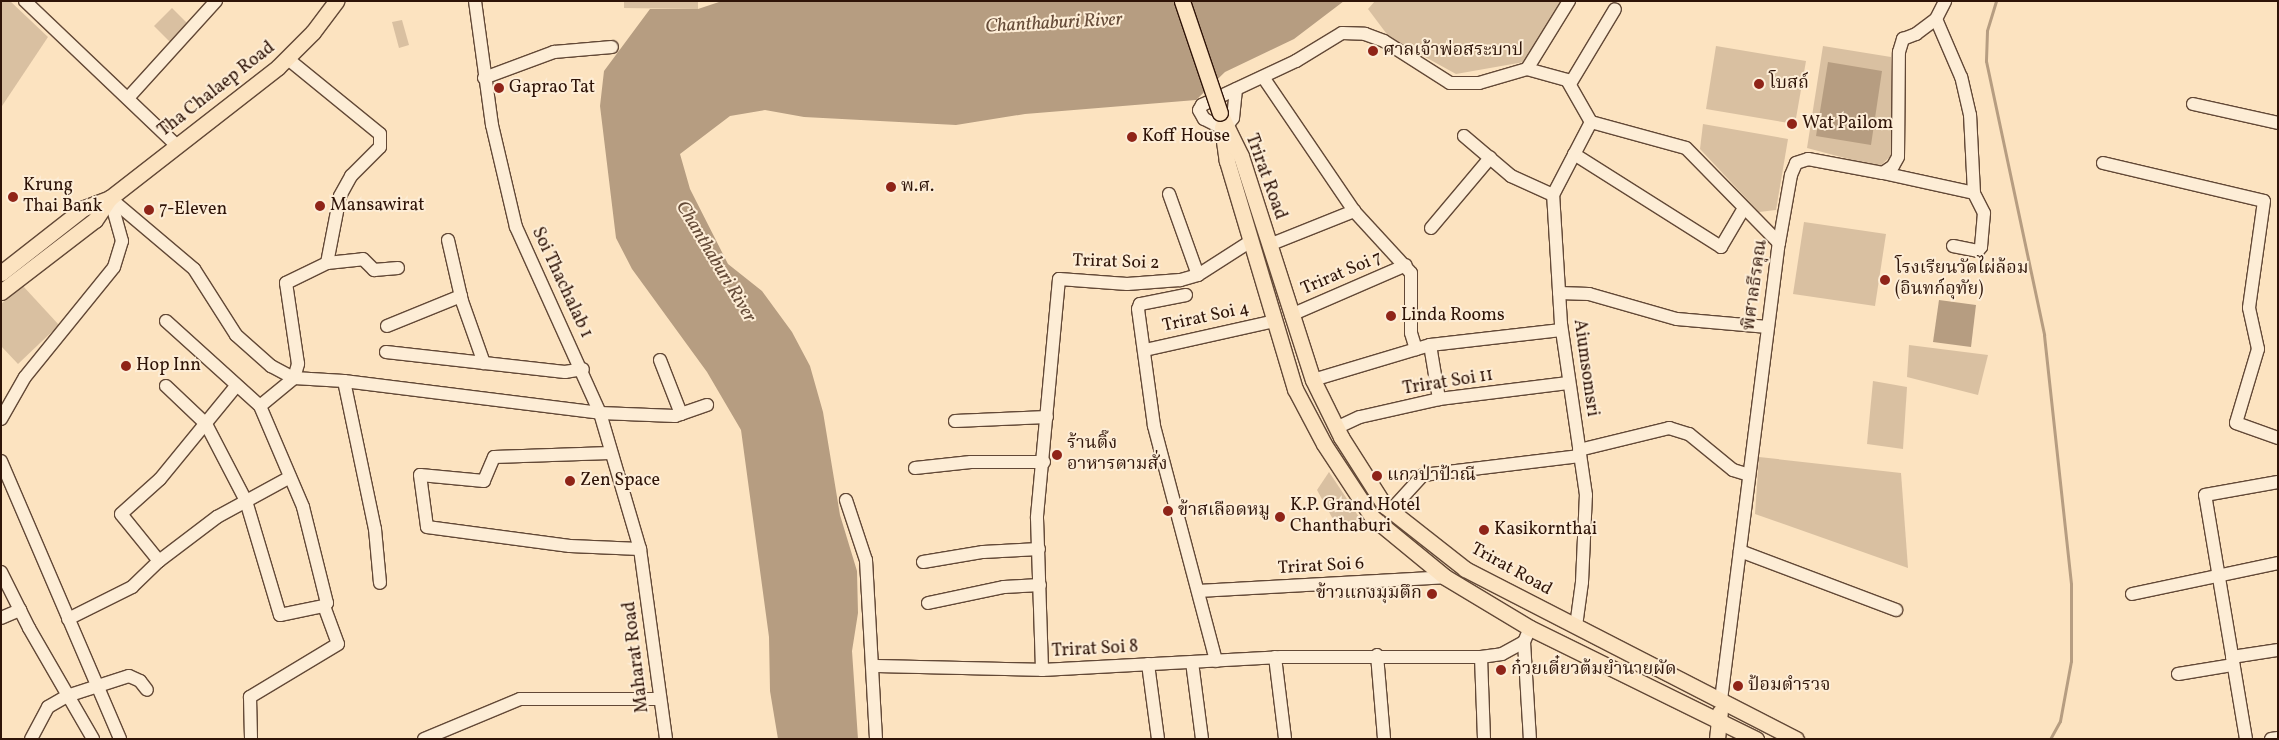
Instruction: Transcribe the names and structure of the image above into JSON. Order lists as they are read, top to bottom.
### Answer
{
  "streets": {
    "main road": ["Tha Chalaep Road", "Trirat Road"],
    "street": [
      "Trirat Soi 2",
      "Trirat Soi 7",
      "Soi Thachalab 1",
      "พิศาลธีรคุณ",
      "Trirat Soi 4",
      "Aiumsomsri",
      "Trirat Soi 11",
      "Trirat Soi 6",
      "Trirat Soi 8",
      "Maharat Road"
    ]
  },
  "crossings": [
    ["Trirat Road", "Trirat Soi 2"],
    ["Trirat Road", "Trirat Soi 7"],
    ["Trirat Road", "พิศาลธีรคุณ"],
    ["Trirat Road", "Trirat Soi 4"],
    ["Trirat Road", "Aiumsomsri"],
    ["Trirat Road", "Trirat Soi 11"],
    ["Trirat Road", "Trirat Soi 6"],
    ["Trirat Road", "Trirat Soi 8"],
    ["Trirat Soi 2", "Trirat Soi 8"],
    ["Soi Thachalab 1", "Maharat Road"],
    ["Aiumsomsri", "Trirat Soi 11"]
  ],
  "water": ["Chanthaburi River"],
  "places": [
    "ศาลเจ้าพ่อสระบาป",
    "โบสถ์",
    "Gaprao Tat",
    "Wat Pailom",
    "Koff House",
    "พ.ศ.",
    "Krung Thai Bank",
    "Mansawirat",
    "7-Eleven",
    "โรงเรียนวัดไผ่ล้อม (อินทก์อุทัย)",
    "Linda Rooms",
    "Hop Inn",
    "ร้านติ๊ง อาหารตามสั่ง",
    "แกวป่าป้าณี",
    "Zen Space",
    "ข้าสเลือดหมู",
    "K.P. Grand Hotel Chanthaburi",
    "Kasikornthai",
    "ข้าวแกงมุมตึก",
    "ก๋วยเตี๋ยวต้มยำนายผัด",
    "ป้อมตำรวจ"
  ]
}
